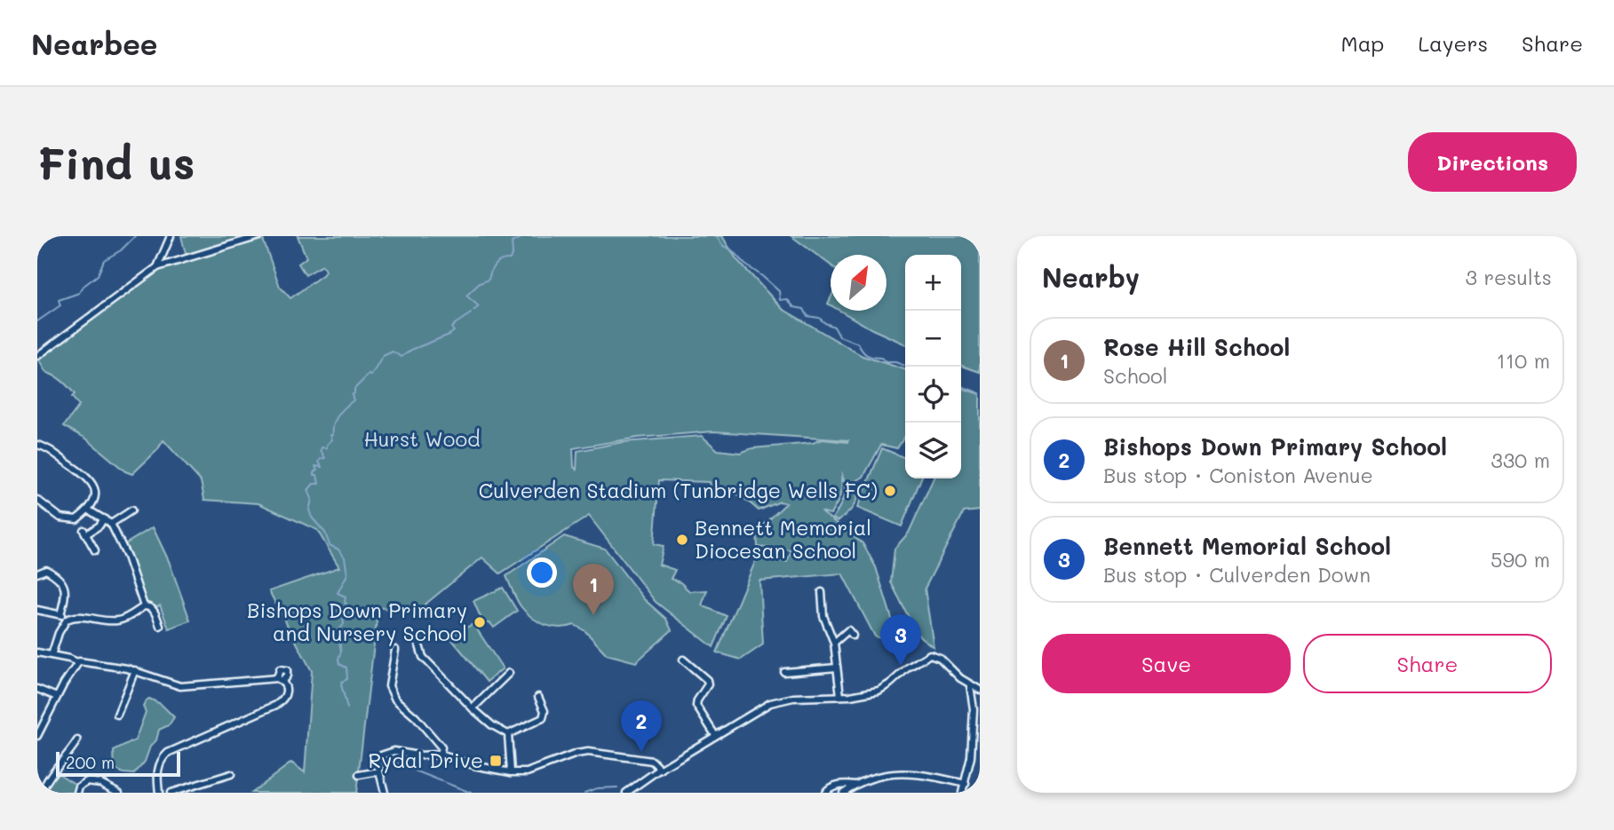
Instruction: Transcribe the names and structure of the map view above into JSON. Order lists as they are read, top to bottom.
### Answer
{
  "parks": ["Hurst Wood"],
  "places": {
    "other": ["Culverden Stadium (Tunbridge Wells FC)", "Bennett Memorial Diocesan School", "Bishops Down Primary and Nursery School"],
    "transit": ["Rydal Drive"]
  },
  "scale_bar": "200 m",
  "north": "top right",
  "page": {
    "header": "Nearbee",
    "nav": ["Map", "Layers", "Share"],
    "buttons": [
      "Directions",
      ["Save", "Share"]
    ],
    "title": "Find us",
    "heading": ["Nearby", "3 results"],
    "map_buttons": ["+", "−"],
    "list": [
      {
        "mark": "1",
        "name": "Rose Hill School",
        "note": "School",
        "value": "110 m"
      },
      {
        "mark": "2",
        "name": "Bishops Down Primary School",
        "note": "Bus stop · Coniston Avenue",
        "value": "330 m"
      },
      {
        "mark": "3",
        "name": "Bennett Memorial School",
        "note": "Bus stop · Culverden Down",
        "value": "590 m"
      }
    ],
    "pins": ["1", "3", "2"],
    "scale": "200 m"
  }
}
